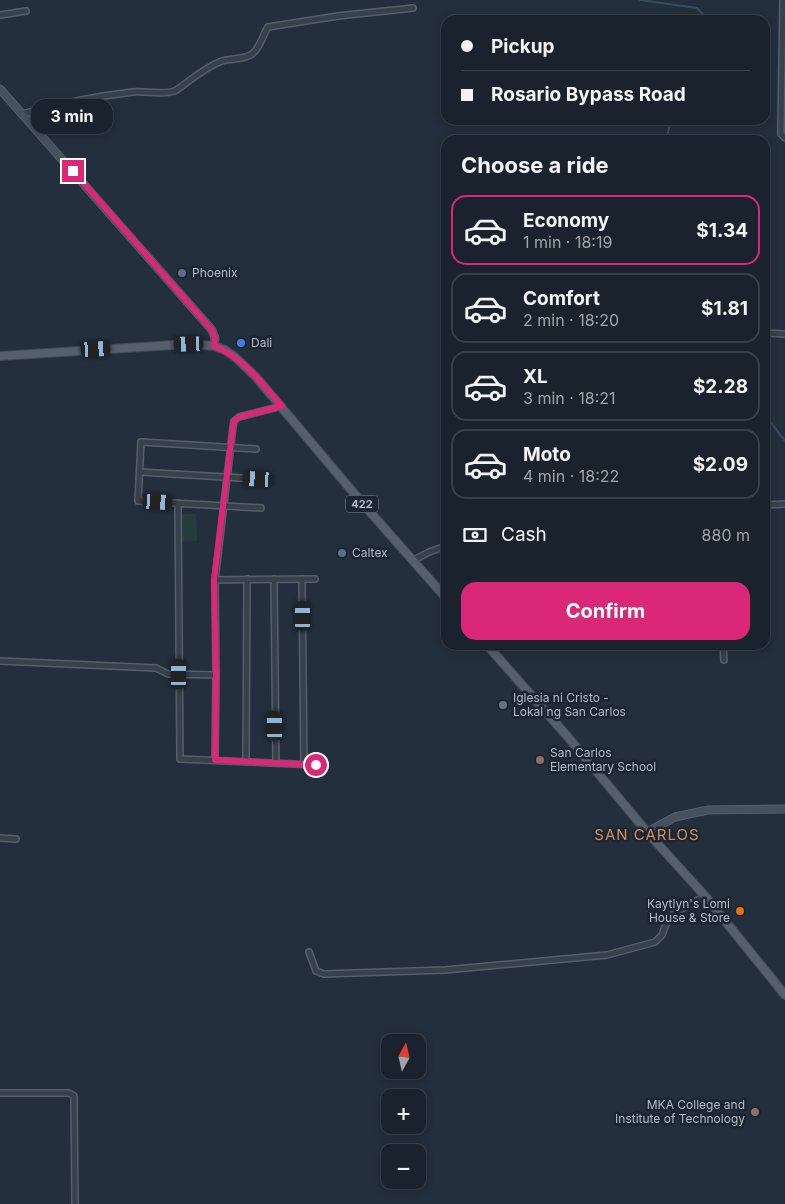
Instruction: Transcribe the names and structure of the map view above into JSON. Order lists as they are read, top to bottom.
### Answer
{
  "streets": {
    "main road": ["422"]
  },
  "districts": ["SAN CARLOS"],
  "places": [
    "Phoenix",
    "Dali",
    "Caltex",
    "Iglesia ni Cristo - Lokal ng San Carlos",
    "San Carlos Elementary School",
    "Kaytlyn's Lomi House & Store",
    "MKA College and Institute of Technology"
  ],
  "north": "top",
  "page": {
    "banner": ["Pickup", "Rosario Bypass Road"],
    "bubble": "3 min",
    "heading": "Choose a ride",
    "list": [
      {
        "name": "Economy",
        "note": "1 min · 18:19",
        "value": "$1.34"
      },
      {
        "name": "Comfort",
        "note": "2 min · 18:20",
        "value": "$1.81"
      },
      {
        "name": "XL",
        "note": "3 min · 18:21",
        "value": "$2.28"
      },
      {
        "name": "Moto",
        "note": "4 min · 18:22",
        "value": "$2.09"
      }
    ],
    "pay": ["Cash", "880 m"],
    "buttons": "Confirm",
    "map_buttons": ["+", "−"]
  }
}
